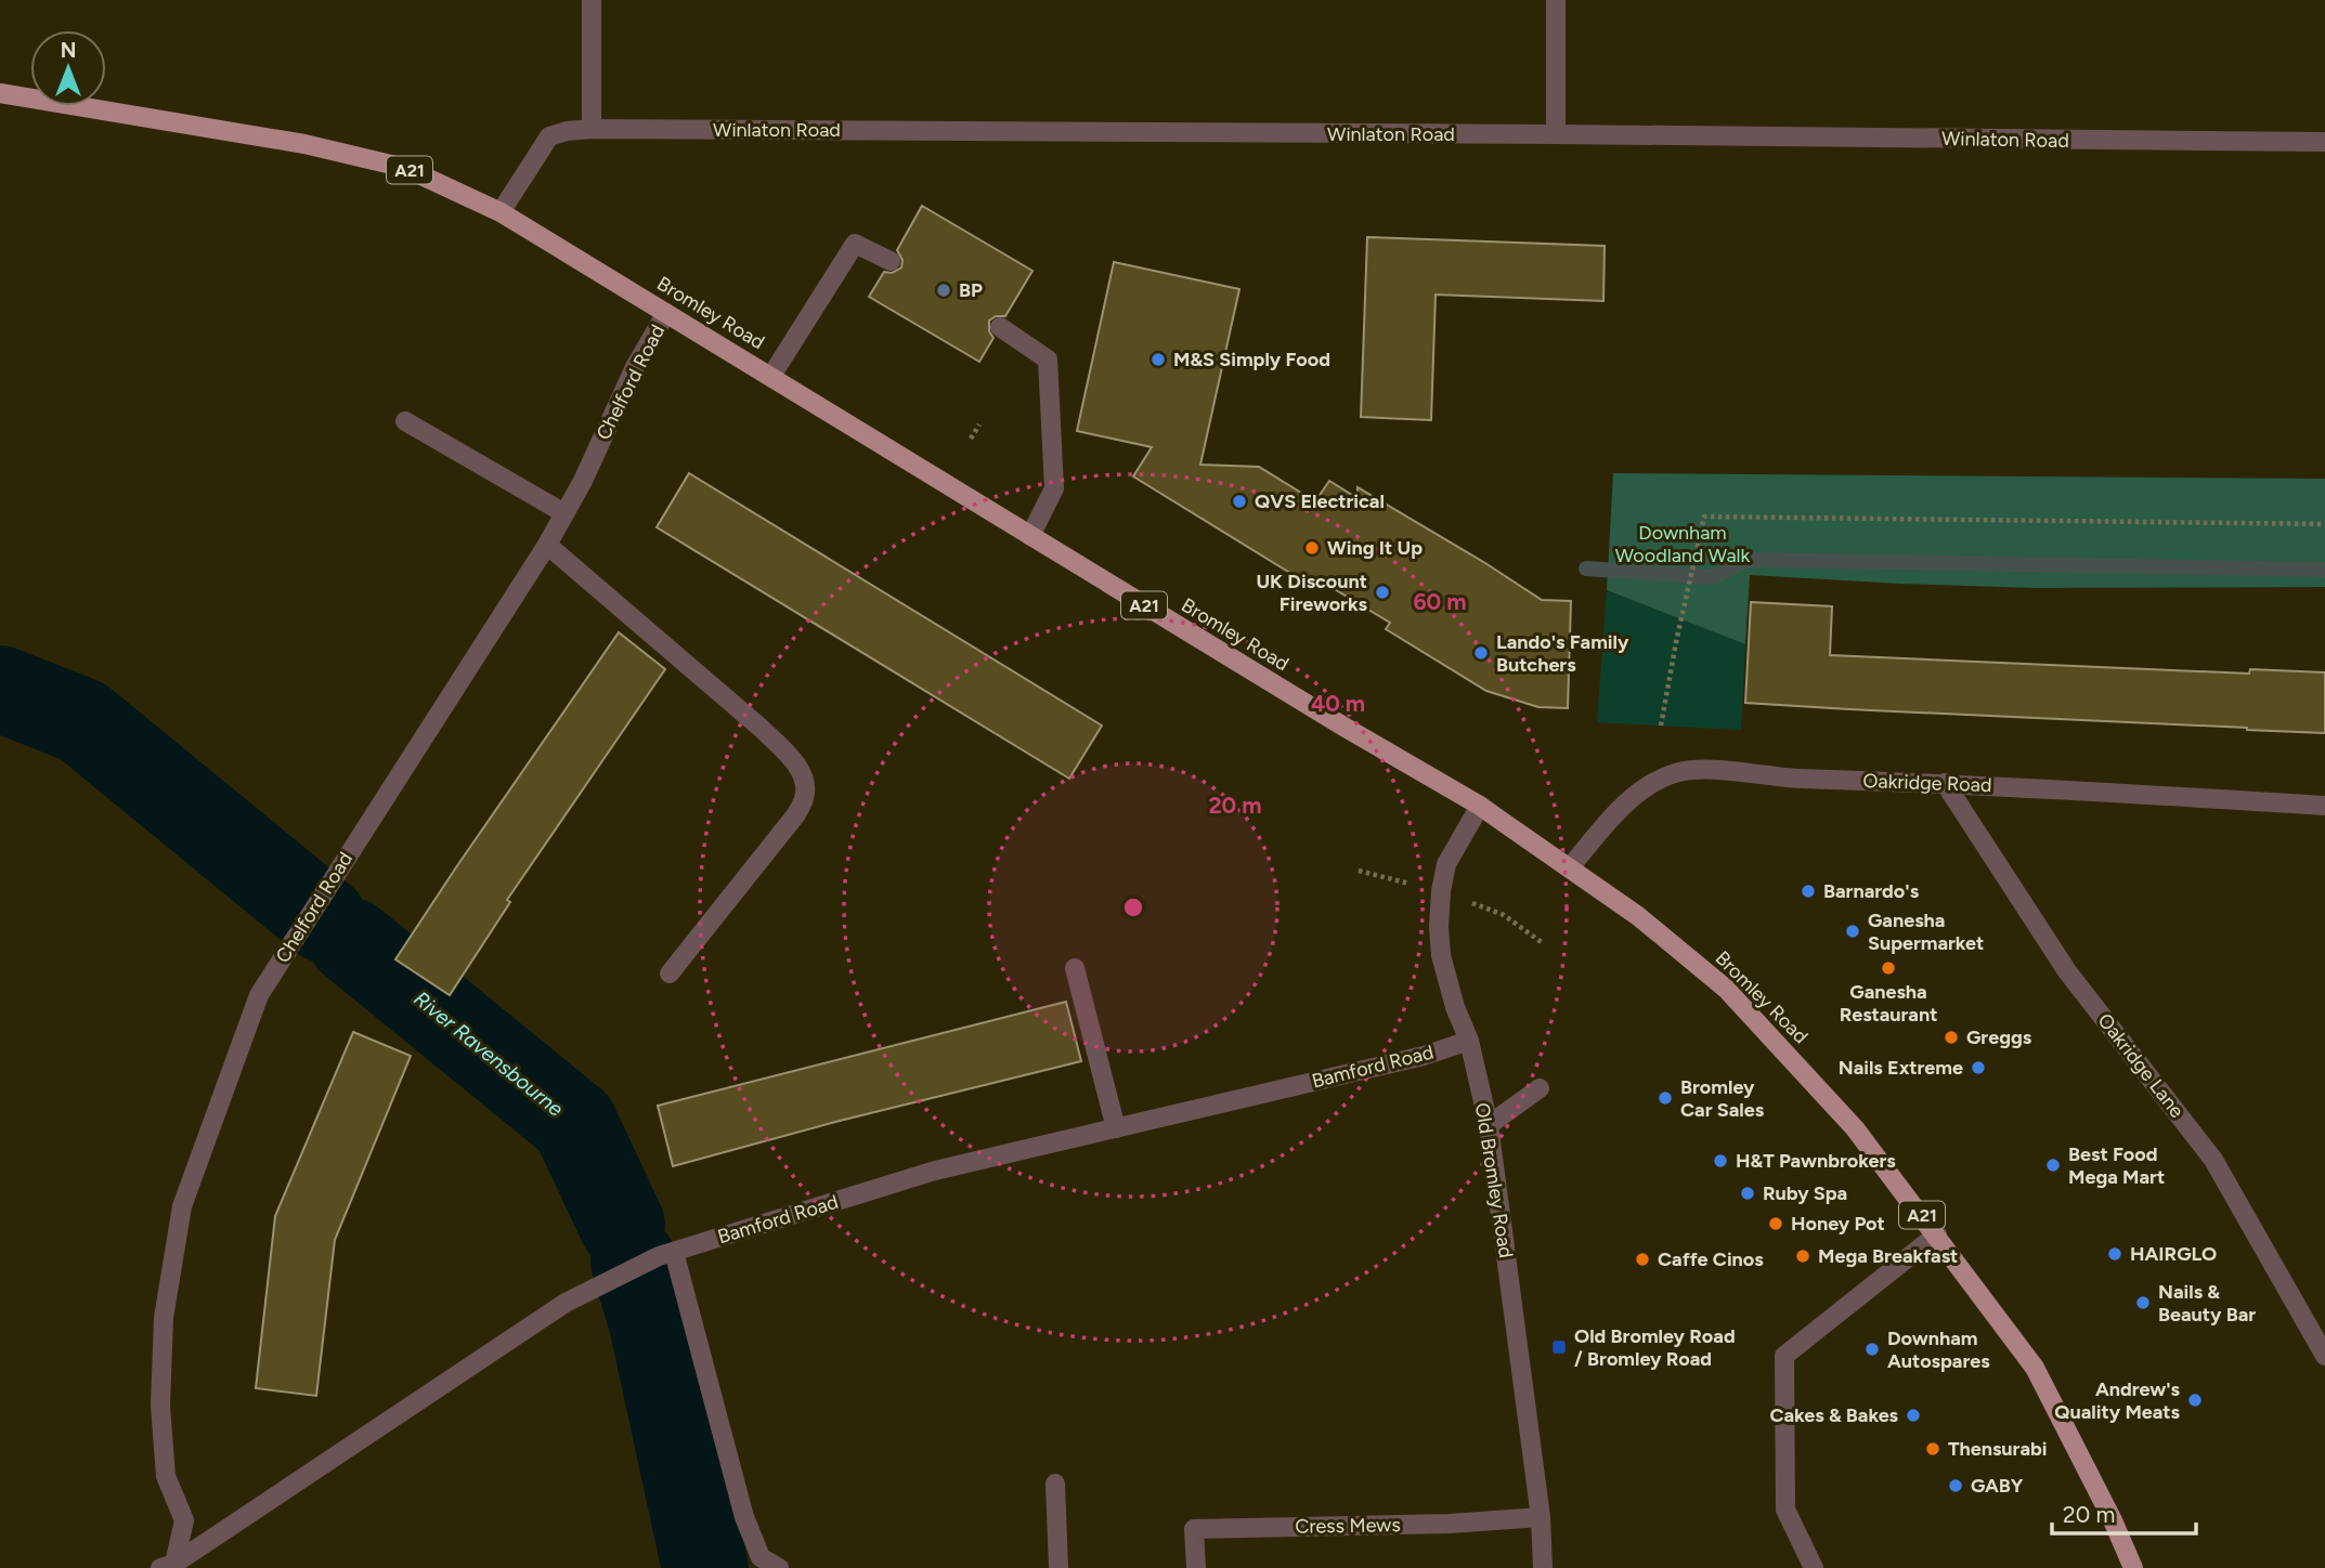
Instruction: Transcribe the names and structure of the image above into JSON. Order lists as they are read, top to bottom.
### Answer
{
  "streets": {
    "main road": ["A21", "Bromley Road"],
    "street": [
      "Winlaton Road",
      "Chelford Road",
      "Oakridge Road",
      "Oakridge Lane",
      "Bamford Road",
      "Old Bromley Road",
      "Cress Mews"
    ]
  },
  "crossings": [
    ["Winlaton Road", "Bromley Road"],
    ["Bromley Road", "Chelford Road"],
    ["Bromley Road", "Oakridge Road"],
    ["Bromley Road", "Old Bromley Road"],
    ["Chelford Road", "Bamford Road"],
    ["Oakridge Road", "Oakridge Lane"],
    ["Bamford Road", "Old Bromley Road"],
    ["Old Bromley Road", "Cress Mews"]
  ],
  "water": ["River Ravensbourne"],
  "parks": ["Downham Woodland Walk"],
  "places": {
    "other": [
      "BP",
      "M&S Simply Food",
      "QVS Electrical",
      "Wing It Up",
      "UK Discount Fireworks",
      "Lando's Family Butchers",
      "Barnardo's",
      "Ganesha Supermarket",
      "Ganesha Restaurant",
      "Greggs",
      "Nails Extreme",
      "Bromley Car Sales",
      "H&T Pawnbrokers",
      "Best Food Mega Mart",
      "Ruby Spa",
      "Honey Pot",
      "HAIRGLO",
      "Mega Breakfast",
      "Caffe Cinos",
      "Nails & Beauty Bar",
      "Downham Autospares",
      "Andrew's Quality Meats",
      "Cakes & Bakes",
      "Thensurabi",
      "GABY"
    ],
    "transit": ["Old Bromley Road / Bromley Road"]
  },
  "scale_bar": "20 m",
  "north": "top",
  "rings": ["60 m", "40 m", "20 m"]
}
